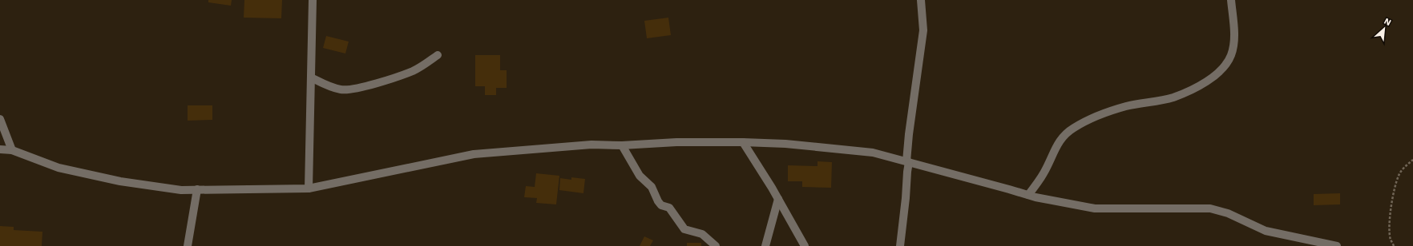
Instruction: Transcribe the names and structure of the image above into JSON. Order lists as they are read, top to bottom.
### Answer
{
  "north": "top right"
}
